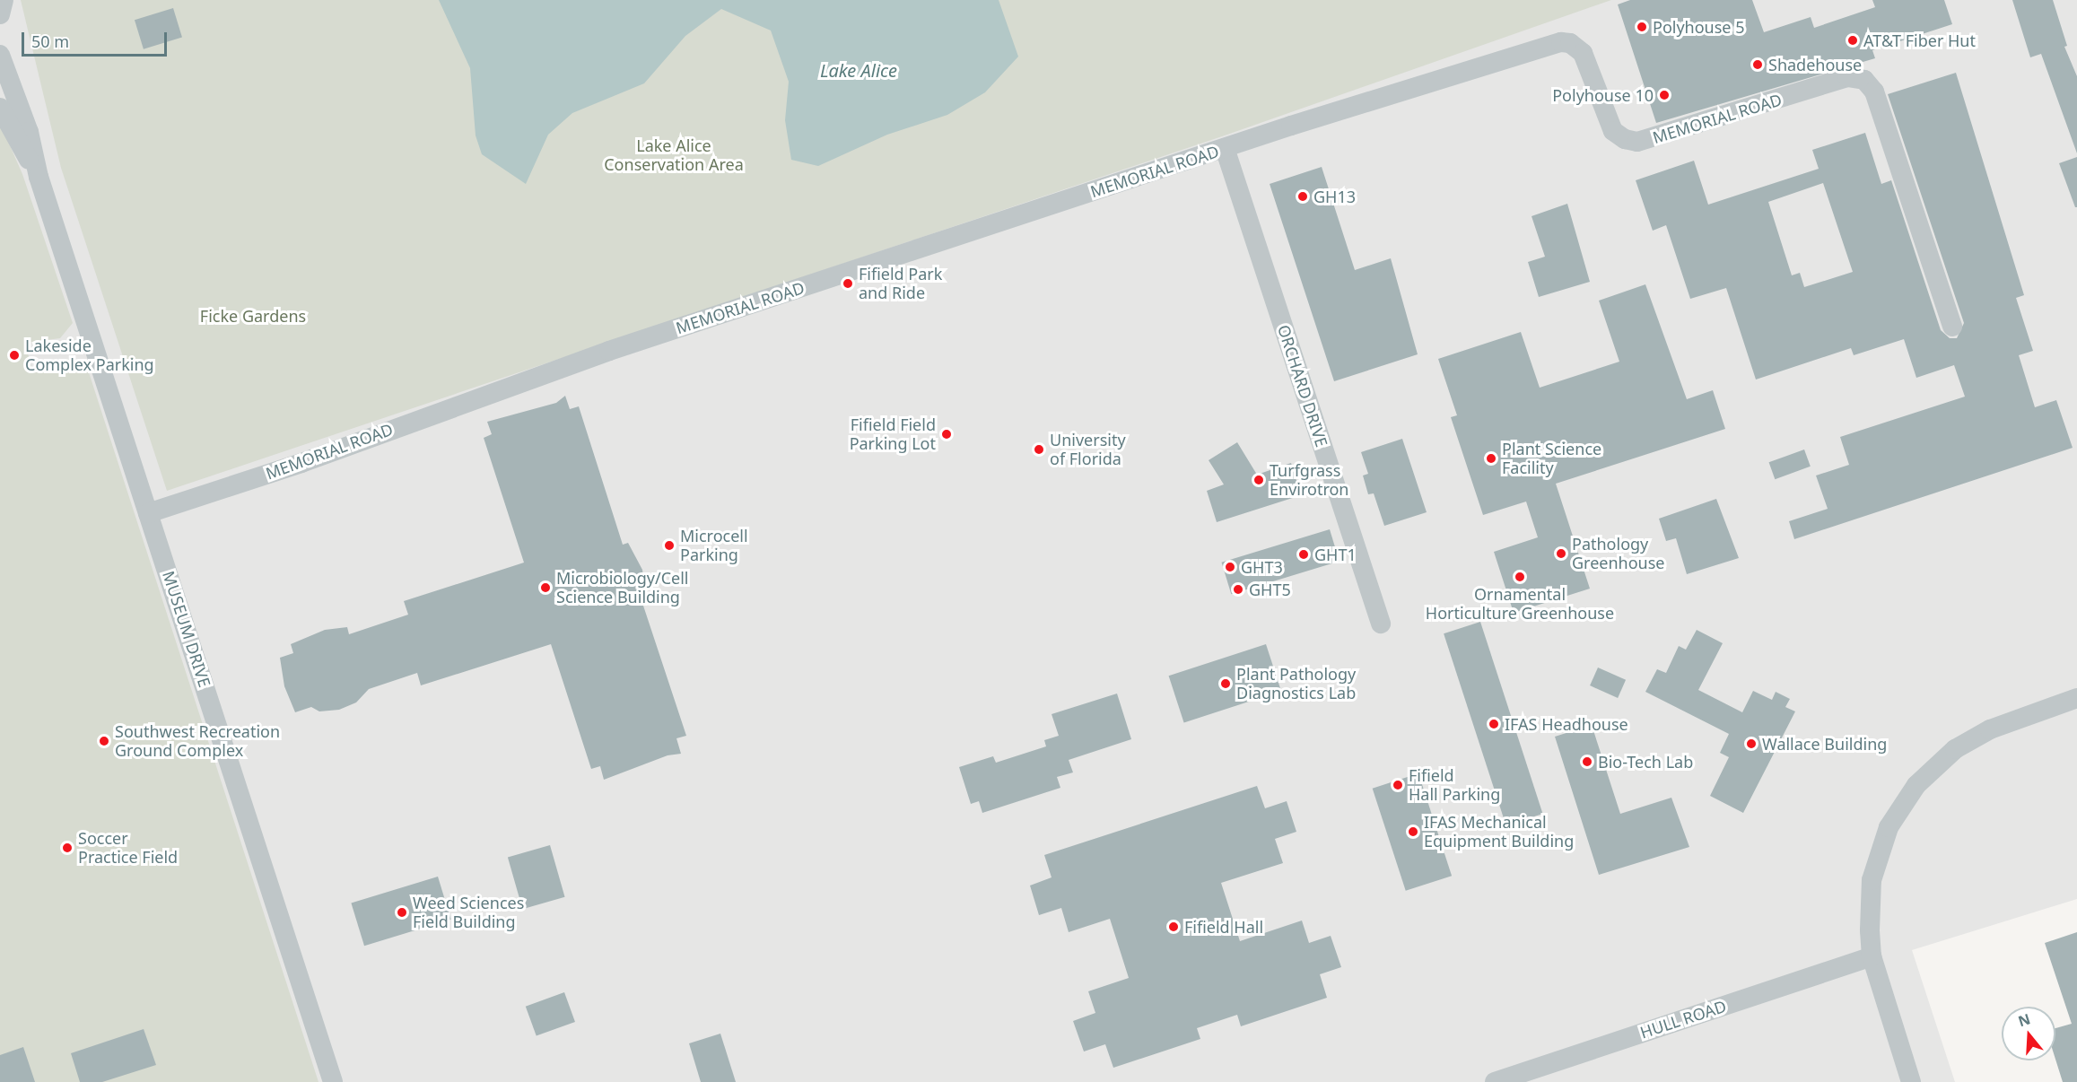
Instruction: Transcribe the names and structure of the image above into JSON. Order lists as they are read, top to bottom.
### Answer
{
  "streets": {
    "street": [
      "MEMORIAL ROAD",
      "ORCHARD DRIVE",
      "MUSEUM DRIVE",
      "HULL ROAD"
    ]
  },
  "crossings": [
    ["MEMORIAL ROAD", "ORCHARD DRIVE"],
    ["MEMORIAL ROAD", "MUSEUM DRIVE"]
  ],
  "water": ["Lake Alice"],
  "parks": ["Lake Alice Conservation Area", "Ficke Gardens"],
  "places": [
    "Polyhouse 5",
    "AT&T Fiber Hut",
    "Shadehouse",
    "Polyhouse 10",
    "GH13",
    "Fifield Park and Ride",
    "Lakeside Complex Parking",
    "Fifield Field Parking Lot",
    "University of Florida",
    "Plant Science Facility",
    "Turfgrass Envirotron",
    "Microcell Parking",
    "Pathology Greenhouse",
    "GHT1",
    "GHT3",
    "Ornamental Horticulture Greenhouse",
    "Microbiology/Cell Science Building",
    "GHT5",
    "Plant Pathology Diagnostics Lab",
    "IFAS Headhouse",
    "Southwest Recreation Ground Complex",
    "Wallace Building",
    "Bio-Tech Lab",
    "Fifield Hall Parking",
    "IFAS Mechanical Equipment Building",
    "Soccer Practice Field",
    "Weed Sciences Field Building",
    "Fifield Hall"
  ],
  "scale_bar": "50 m",
  "north": "top"
}
